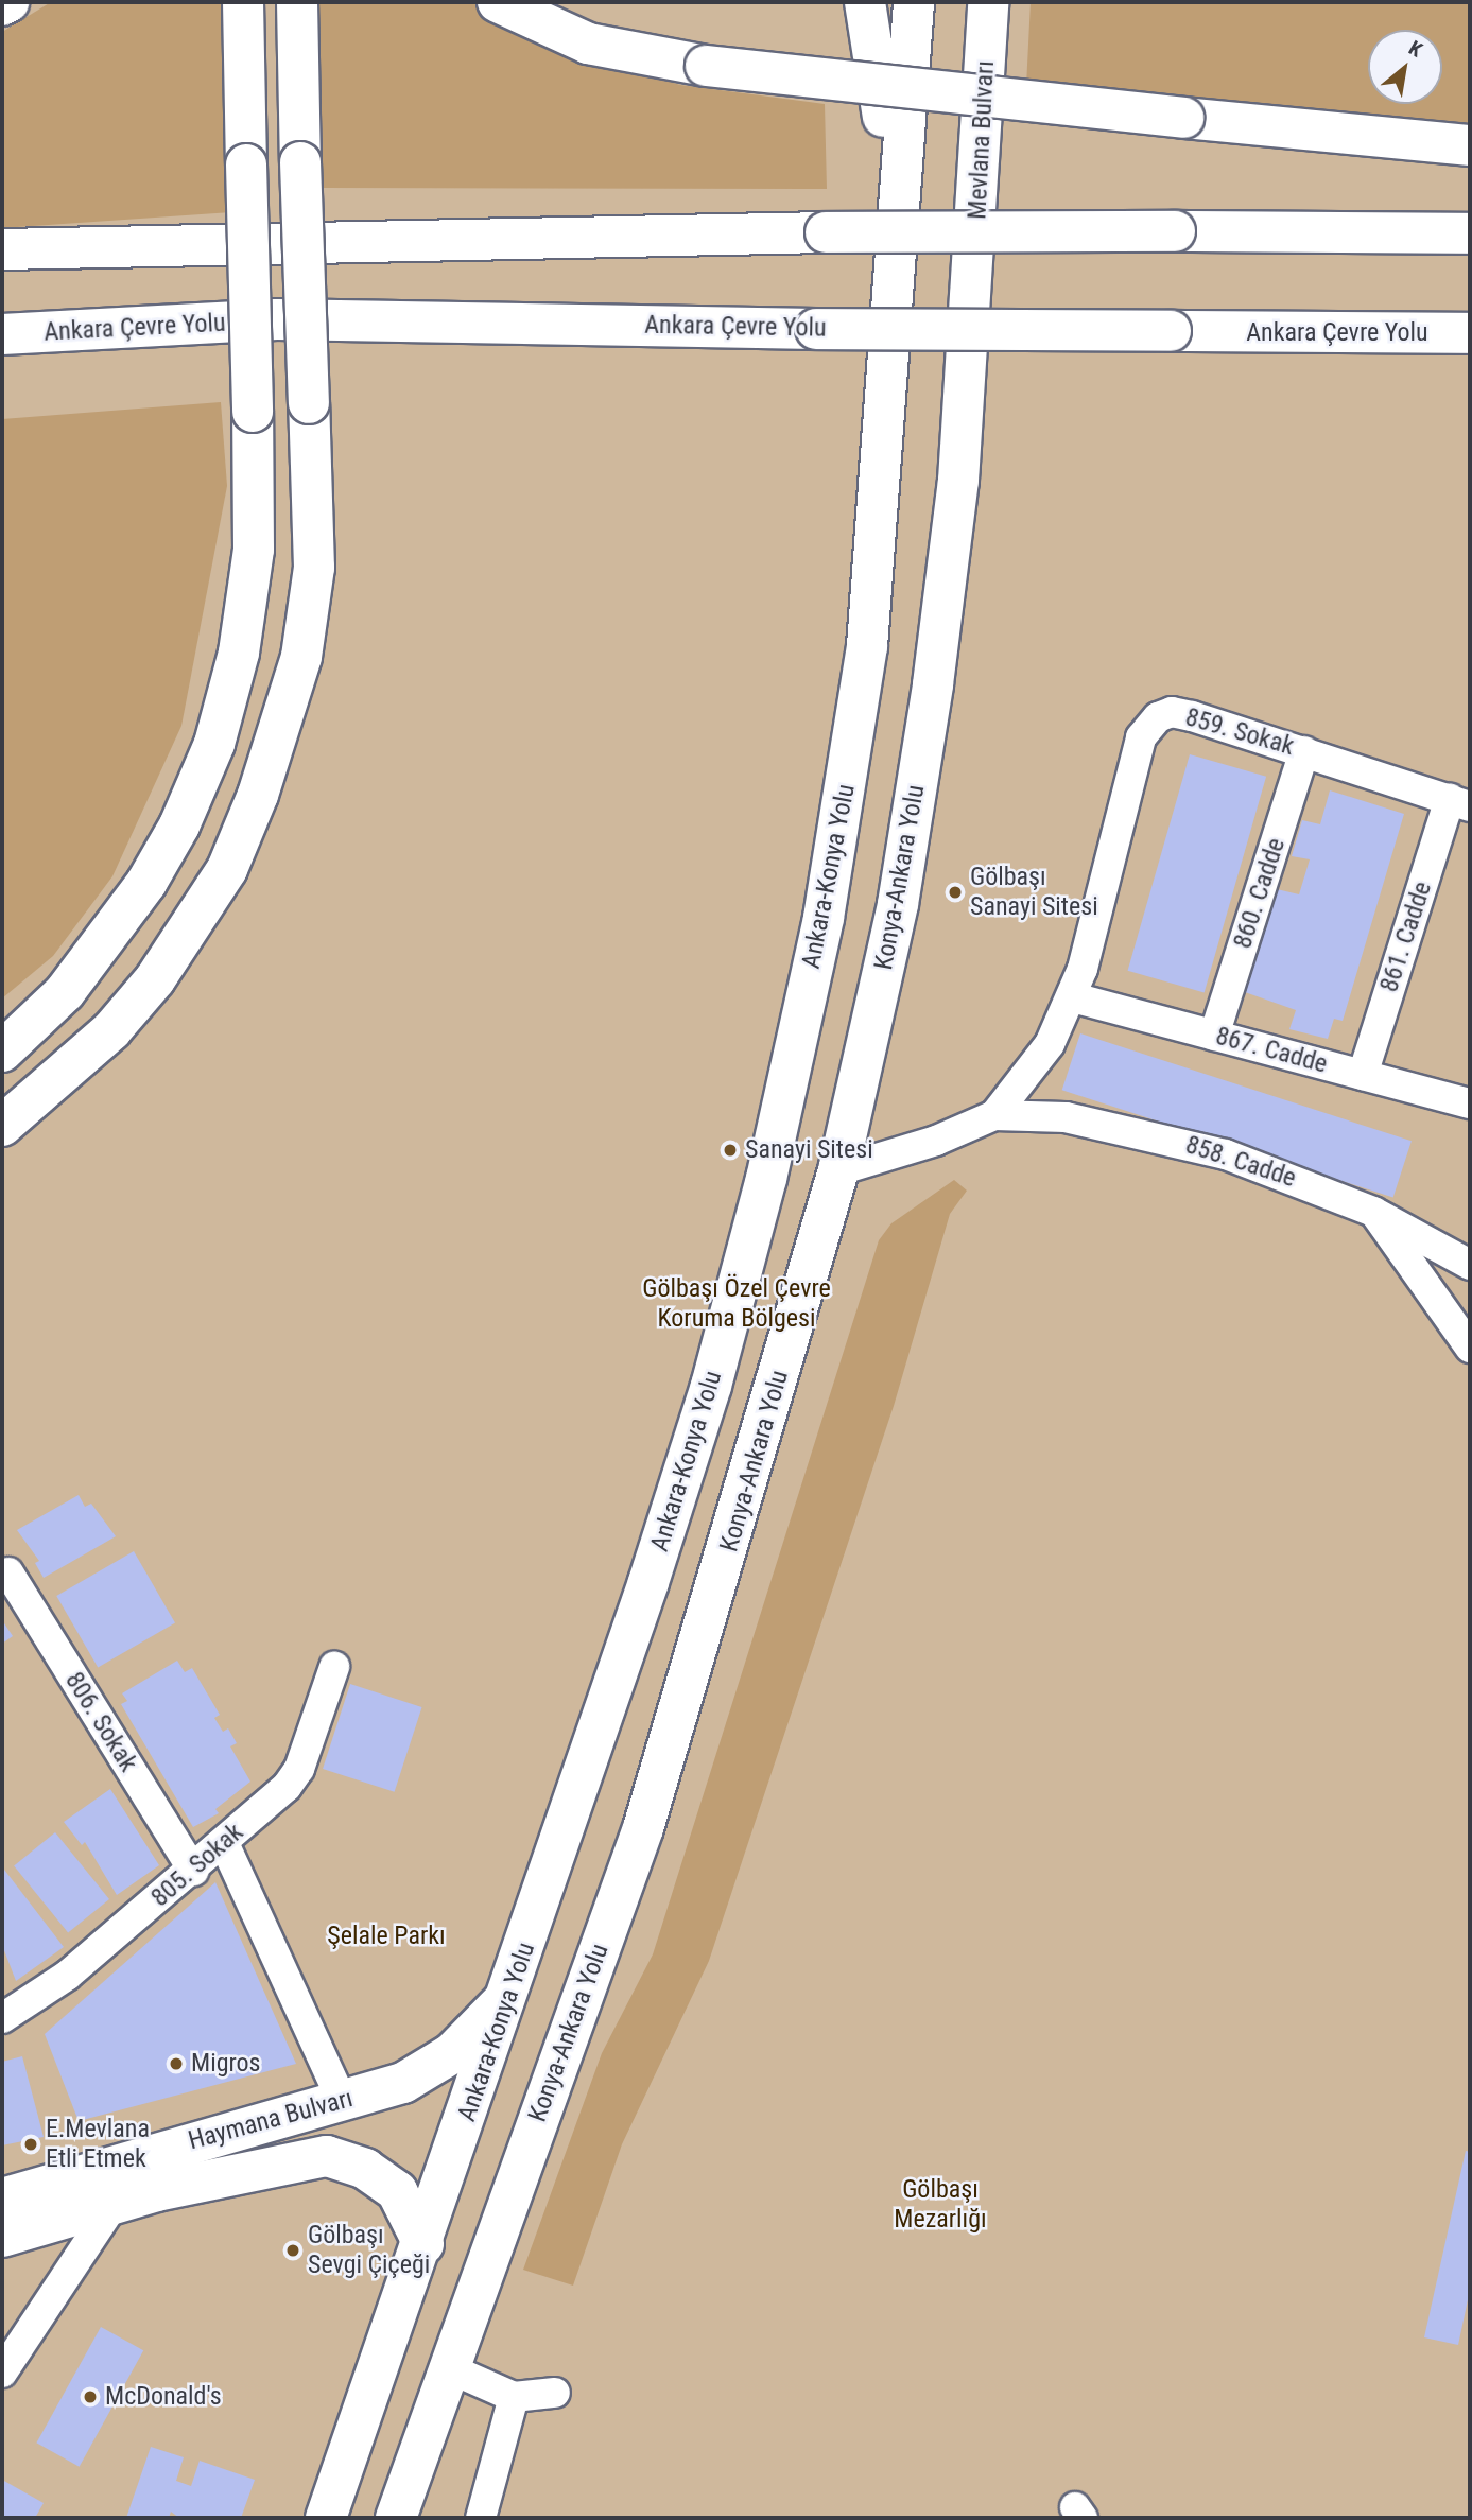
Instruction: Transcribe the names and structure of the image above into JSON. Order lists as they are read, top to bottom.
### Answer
{
  "streets": {
    "highway": [
      "Mevlana Bulvarı",
      "Ankara Çevre Yolu",
      "Ankara-Konya Yolu",
      "Konya-Ankara Yolu",
      "Haymana Bulvarı"
    ],
    "street": [
      "859. Sokak",
      "860. Cadde",
      "861. Cadde",
      "867. Cadde",
      "858. Cadde",
      "806. Sokak",
      "805. Sokak"
    ]
  },
  "crossings": [
    ["Mevlana Bulvarı", "Konya-Ankara Yolu"],
    ["859. Sokak", "Konya-Ankara Yolu"],
    ["859. Sokak", "860. Cadde"],
    ["859. Sokak", "861. Cadde"],
    ["859. Sokak", "867. Cadde"],
    ["859. Sokak", "858. Cadde"],
    ["Ankara-Konya Yolu", "Haymana Bulvarı"],
    ["860. Cadde", "867. Cadde"],
    ["861. Cadde", "867. Cadde"],
    ["806. Sokak", "805. Sokak"]
  ],
  "parks": ["Gölbaşı Özel Çevre Koruma Bölgesi", "Şelale Parkı", "Gölbaşı Mezarlığı"],
  "places": [
    "Gölbaşı Sanayi Sitesi",
    "Sanayi Sitesi",
    "Migros",
    "E.Mevlana Etli Etmek",
    "Gölbaşı Sevgi Çiçeği",
    "McDonald's"
  ],
  "north": "top right"
}
